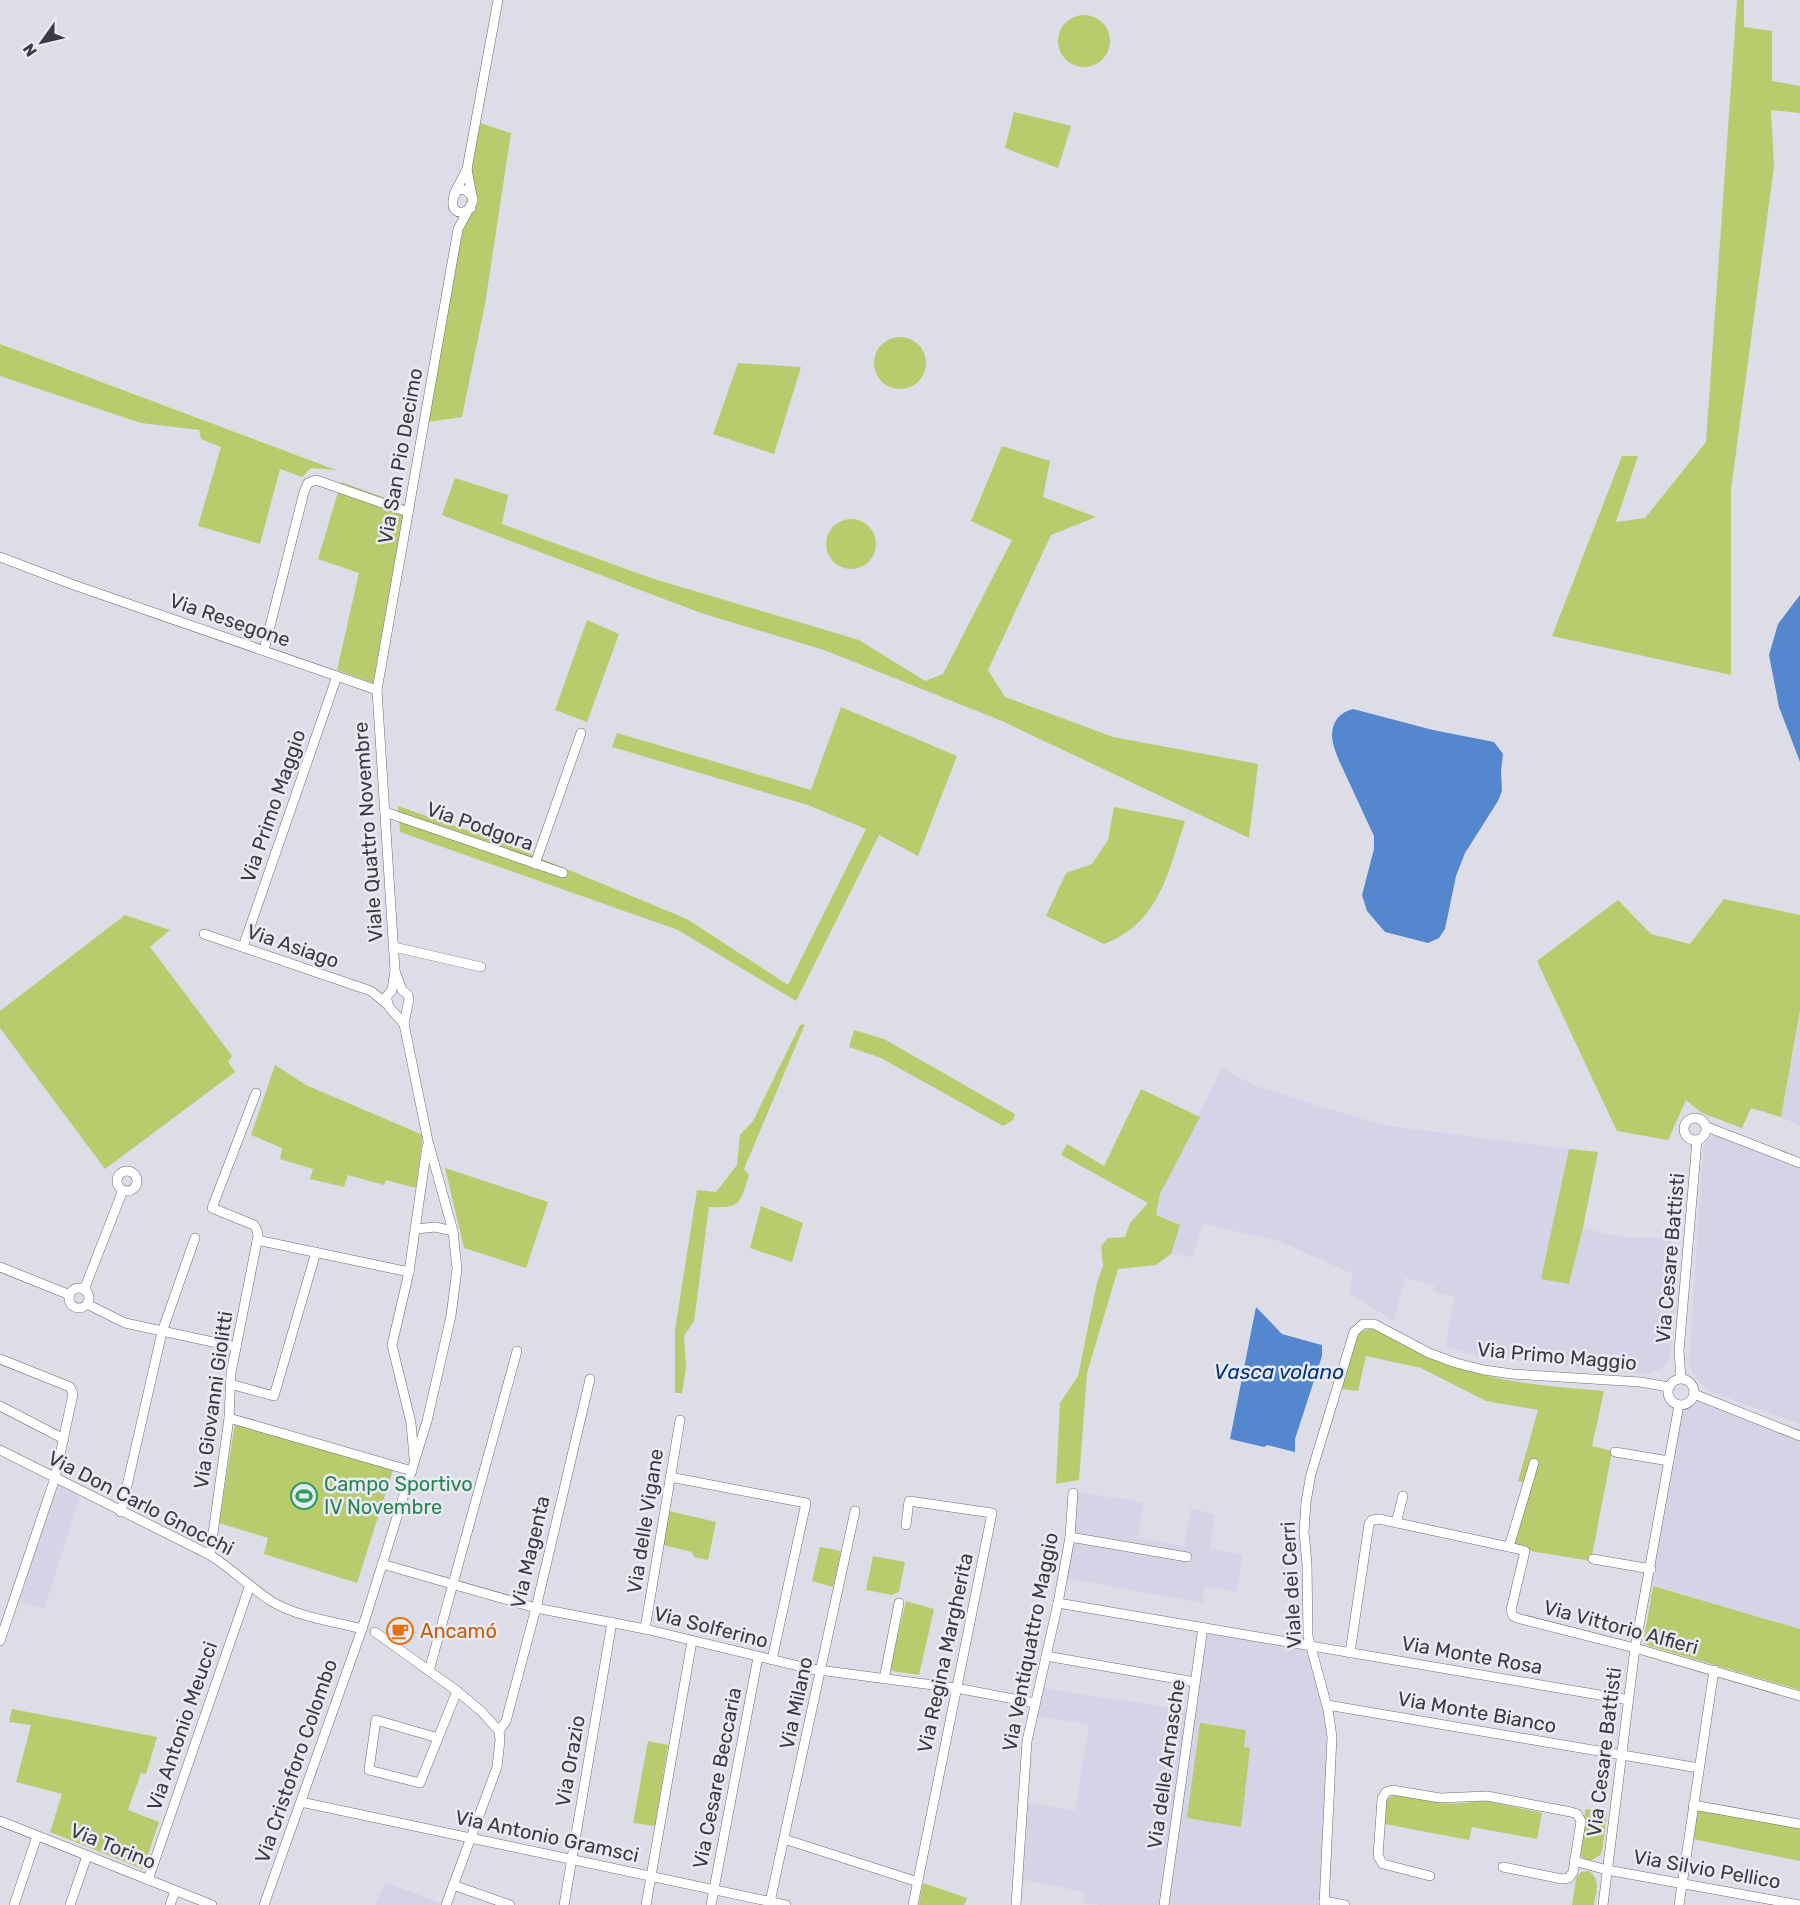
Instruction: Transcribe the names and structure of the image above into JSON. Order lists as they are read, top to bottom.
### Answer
{
  "streets": {
    "street": [
      "Via San Pio Decimo",
      "Via Resegone",
      "Via Primo Maggio",
      "Via Podgora",
      "Viale Quattro Novembre",
      "Via Asiago",
      "Via Cesare Battisti",
      "Via Giovanni Giolitti",
      "Via Don Carlo Gnocchi",
      "Via delle Vigane",
      "Via Magenta",
      "Viale dei Cerri",
      "Via Solferino",
      "Via Vittorio Alfieri",
      "Via Ventiquattro Maggio",
      "Via Regina Margherita",
      "Via Monte Rosa",
      "Via Milano",
      "Via Monte Bianco",
      "Via Antonio Meucci",
      "Via Cristoforo Colombo",
      "Via Orazio",
      "Via delle Arnasche",
      "Via Cesare Beccaria",
      "Via Antonio Gramsci",
      "Via Torino",
      "Via Silvio Pellico"
    ]
  },
  "crossings": [
    ["Via San Pio Decimo", "Via Resegone"],
    ["Via San Pio Decimo", "Viale Quattro Novembre"],
    ["Via Resegone", "Via Primo Maggio"],
    ["Via Resegone", "Viale Quattro Novembre"],
    ["Via Primo Maggio", "Via Asiago"],
    ["Via Primo Maggio", "Via Cesare Battisti"],
    ["Via Primo Maggio", "Viale dei Cerri"],
    ["Via Podgora", "Viale Quattro Novembre"],
    ["Viale Quattro Novembre", "Via Asiago"],
    ["Via Cesare Battisti", "Via Vittorio Alfieri"],
    ["Via Cesare Battisti", "Via Monte Rosa"],
    ["Via Cesare Battisti", "Via Monte Bianco"],
    ["Via Cesare Battisti", "Via Silvio Pellico"],
    ["Via Giovanni Giolitti", "Via Don Carlo Gnocchi"],
    ["Via Don Carlo Gnocchi", "Via Antonio Meucci"],
    ["Via Don Carlo Gnocchi", "Via Cristoforo Colombo"],
    ["Via delle Vigane", "Via Solferino"],
    ["Via Magenta", "Via Solferino"],
    ["Viale dei Cerri", "Via Monte Rosa"],
    ["Viale dei Cerri", "Via Monte Bianco"],
    ["Via Solferino", "Via Ventiquattro Maggio"],
    ["Via Solferino", "Via Regina Margherita"],
    ["Via Solferino", "Via Milano"],
    ["Via Solferino", "Via Orazio"],
    ["Via Solferino", "Via Cesare Beccaria"],
    ["Via Ventiquattro Maggio", "Via Monte Rosa"],
    ["Via Monte Rosa", "Via delle Arnasche"],
    ["Via Milano", "Via Antonio Gramsci"],
    ["Via Antonio Meucci", "Via Torino"],
    ["Via Cristoforo Colombo", "Via Antonio Gramsci"],
    ["Via Orazio", "Via Antonio Gramsci"],
    ["Via Cesare Beccaria", "Via Antonio Gramsci"]
  ],
  "water": ["Vasca volano"],
  "places": {
    "sports": ["Campo Sportivo IV Novembre"],
    "cafe": ["Ancamó"]
  },
  "north": "bottom left"
}
